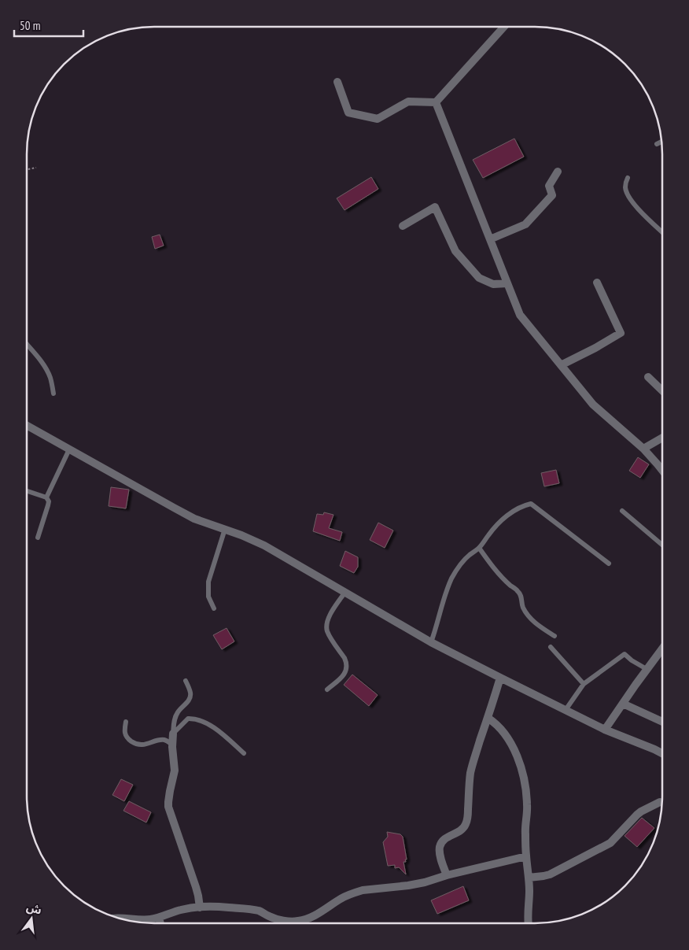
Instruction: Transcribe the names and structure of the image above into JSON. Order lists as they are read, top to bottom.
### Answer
{
  "scale_bar": "50 m",
  "north": "top"
}
